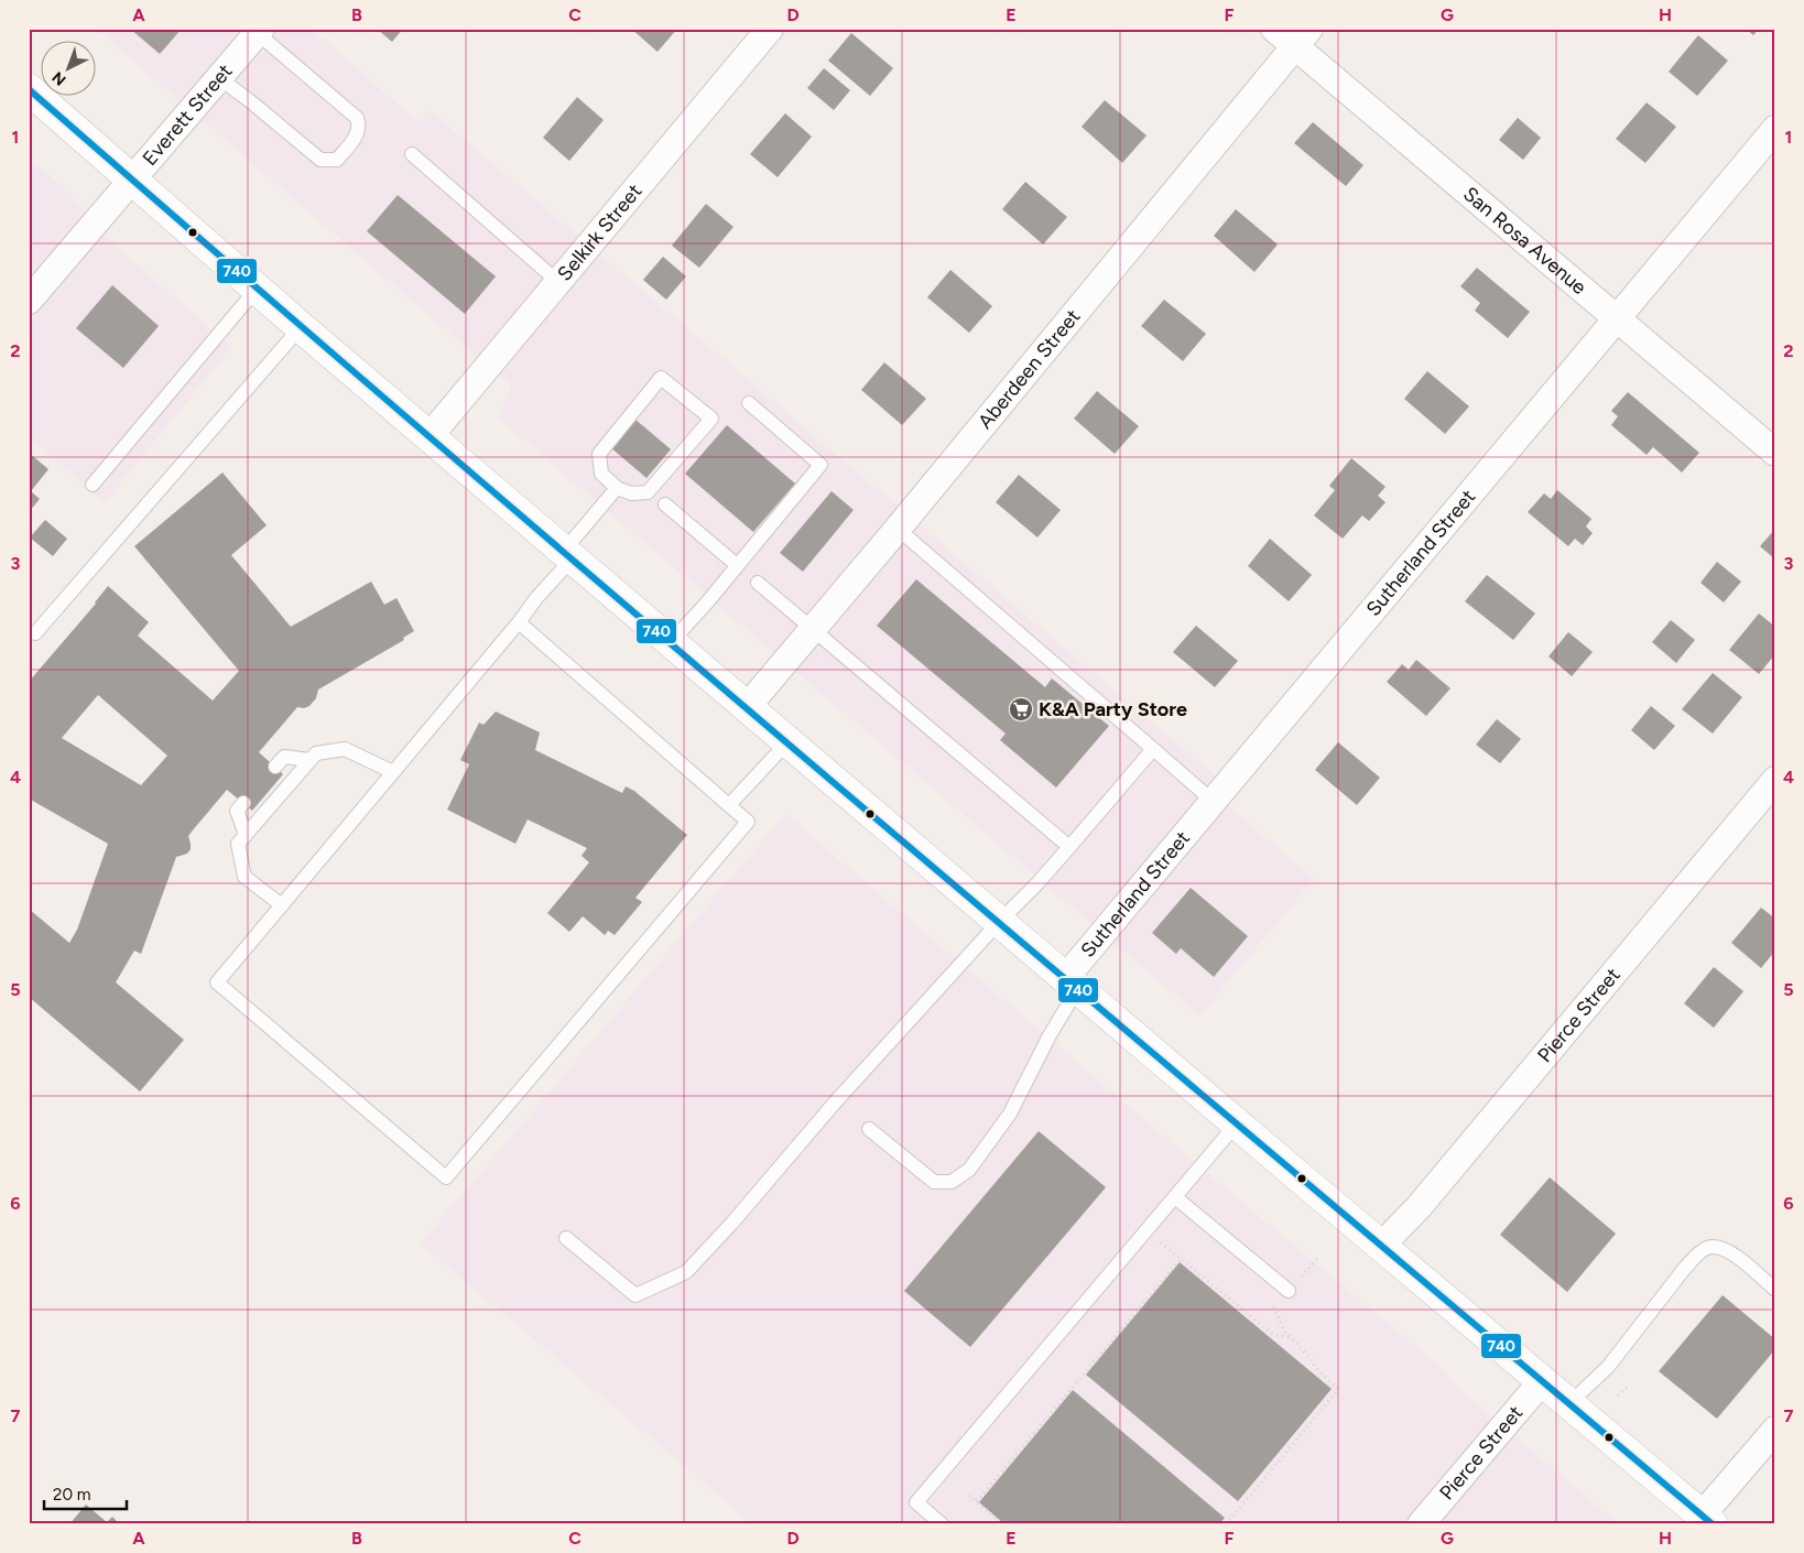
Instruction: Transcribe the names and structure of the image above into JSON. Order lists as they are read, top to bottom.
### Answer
{
  "streets": {
    "street": [
      "Everett Street",
      "Selkirk Street",
      "San Rosa Avenue",
      "Aberdeen Street",
      "Sutherland Street",
      "Pierce Street"
    ]
  },
  "crossings": [
    ["San Rosa Avenue", "Aberdeen Street"],
    ["San Rosa Avenue", "Sutherland Street"]
  ],
  "places": {
    "supermarket": ["K&A Party Store"]
  },
  "lines": ["transit line 740"],
  "scale_bar": "20 m",
  "north": "bottom left",
  "grid": {
    "columns": [
      "A",
      "B",
      "C",
      "D",
      "E",
      "F",
      "G",
      "H"
    ],
    "rows": [
      "1",
      "2",
      "3",
      "4",
      "5",
      "6",
      "7"
    ]
  }
}
